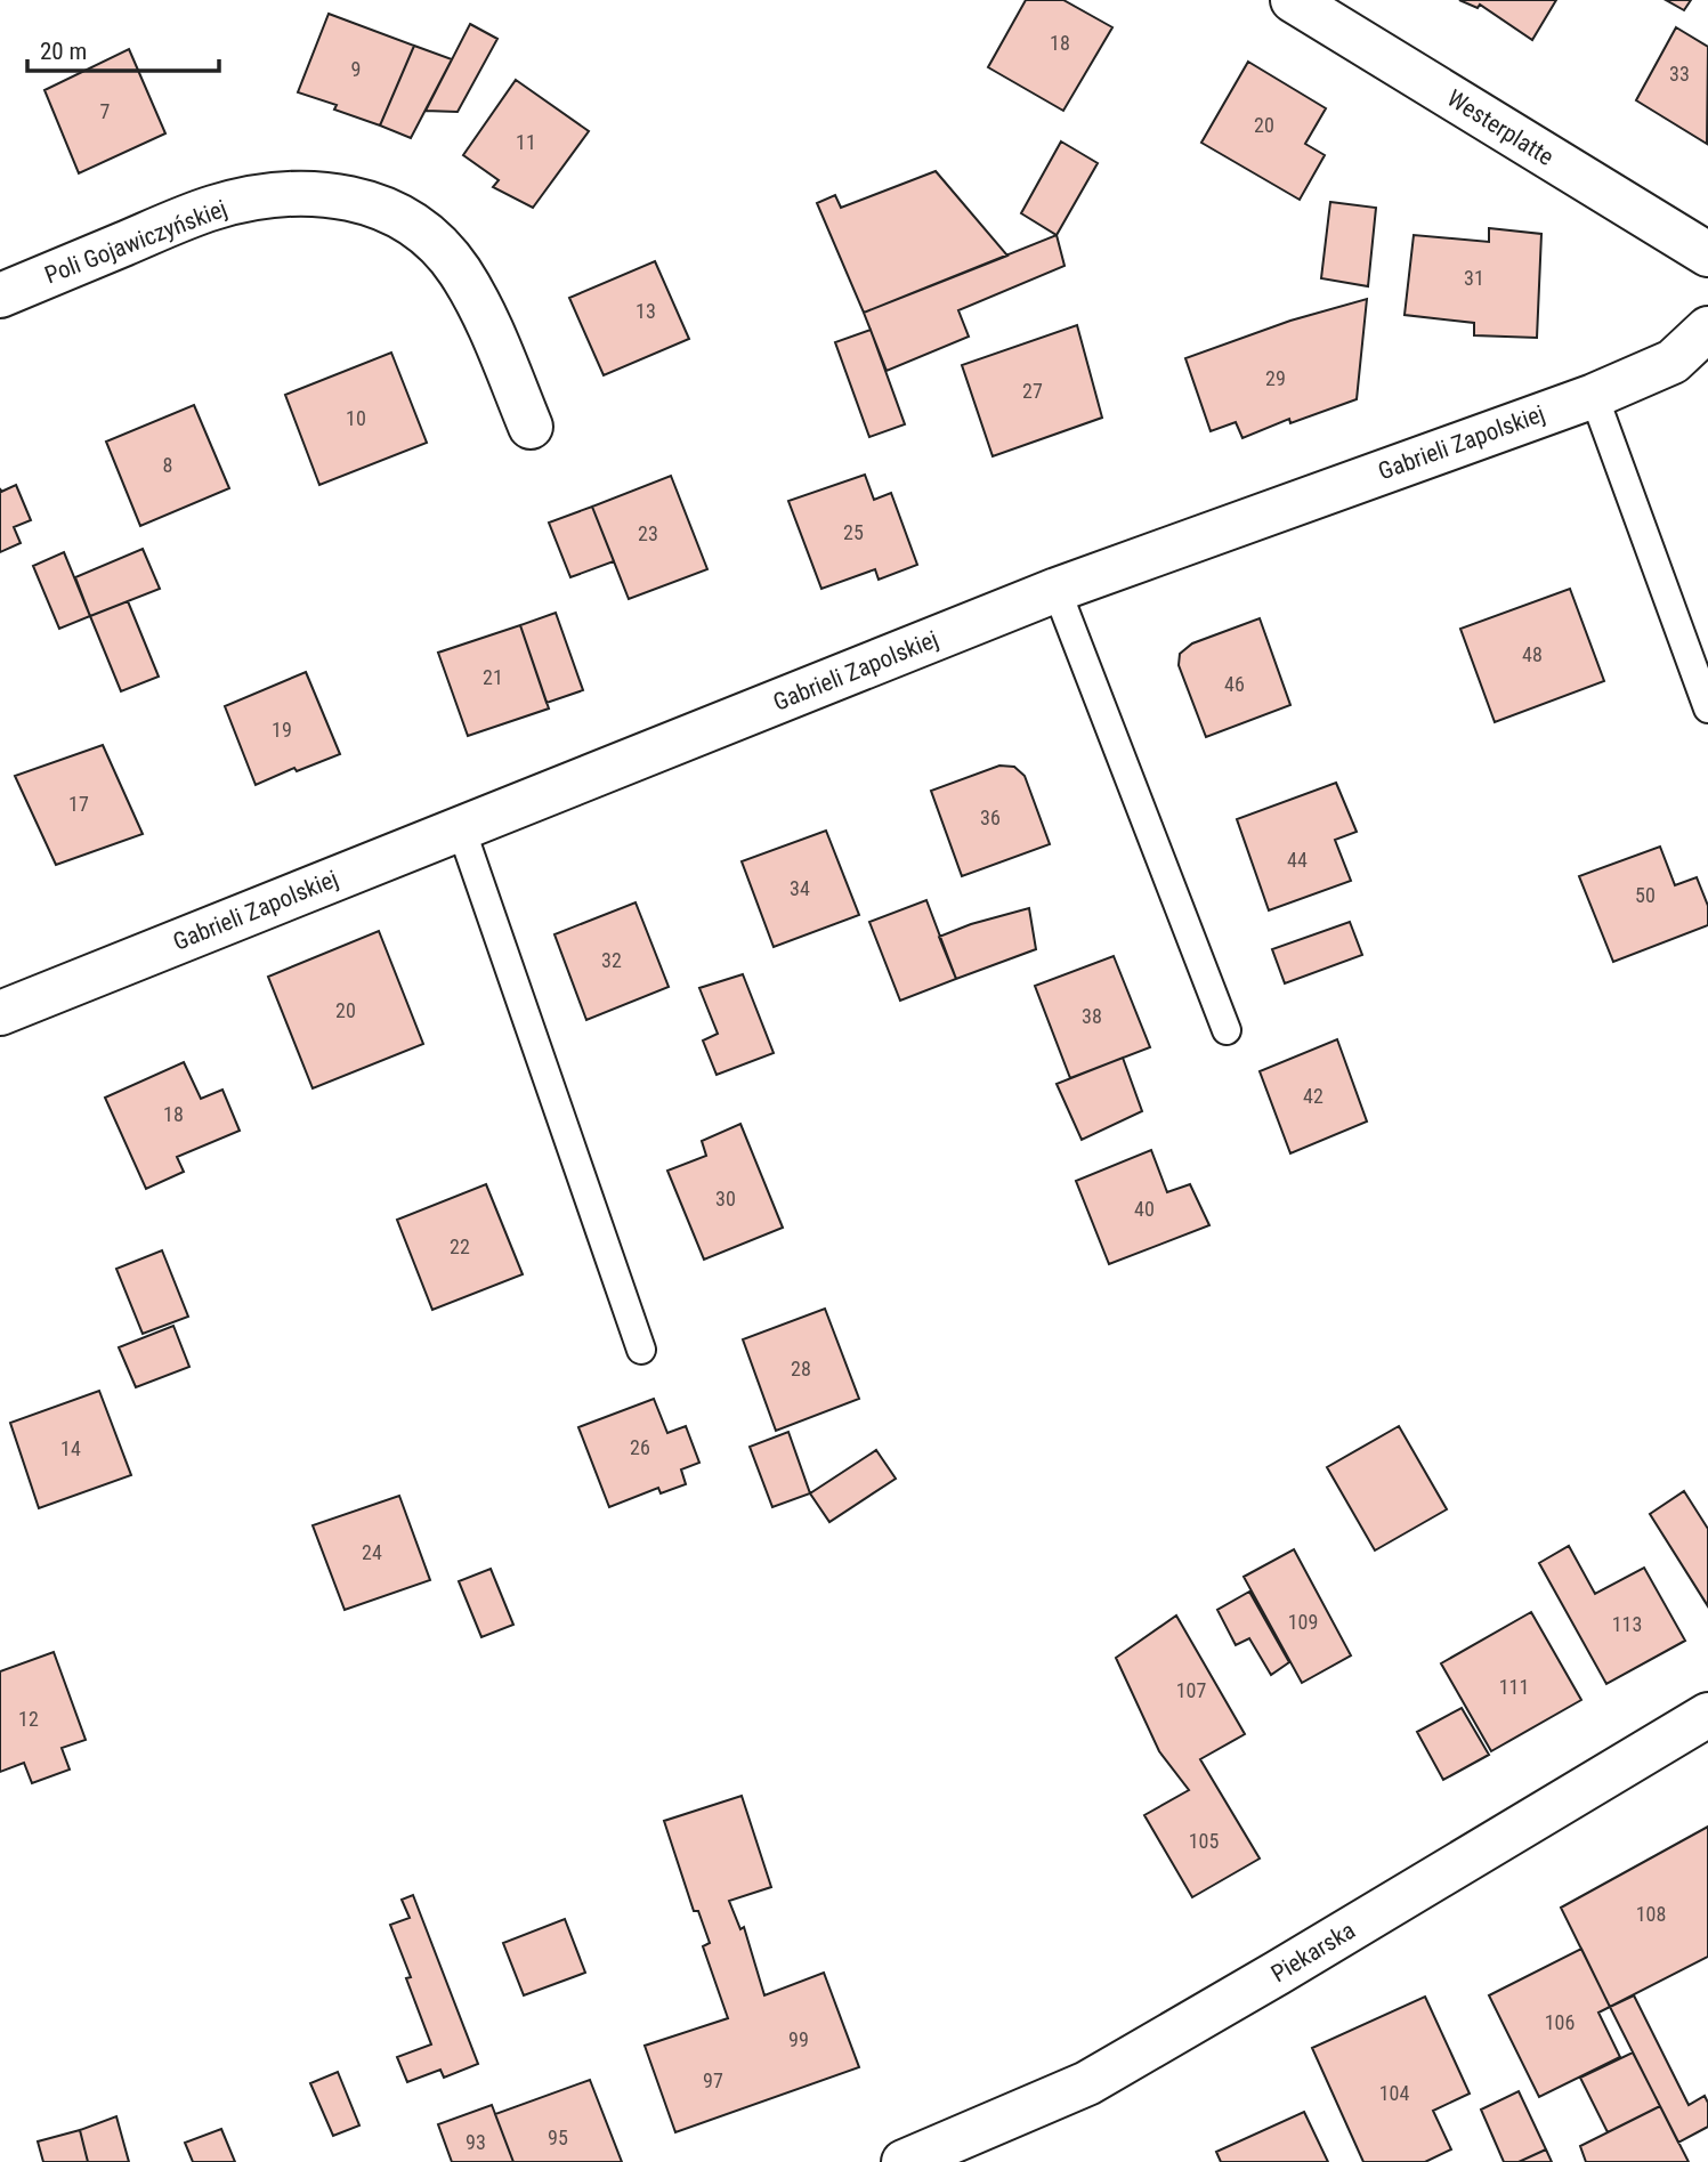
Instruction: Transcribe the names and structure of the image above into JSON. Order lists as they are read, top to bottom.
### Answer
{
  "streets": {
    "street": [
      "Westerplatte",
      "Poli Gojawiczyńskiej",
      "Gabrieli Zapolskiej",
      "Piekarska"
    ]
  },
  "house_numbers": [
    "18",
    "9",
    "33",
    "7",
    "20",
    "11",
    "31",
    "13",
    "29",
    "27",
    "10",
    "8",
    "25",
    "23",
    "48",
    "21",
    "46",
    "19",
    "17",
    "36",
    "44",
    "34",
    "50",
    "32",
    "20",
    "38",
    "42",
    "18",
    "30",
    "40",
    "22",
    "28",
    "26",
    "14",
    "24",
    "109",
    "113",
    "111",
    "107",
    "12",
    "105",
    "108",
    "106",
    "99",
    "97",
    "104",
    "95",
    "93"
  ],
  "scale_bar": "20 m"
}
